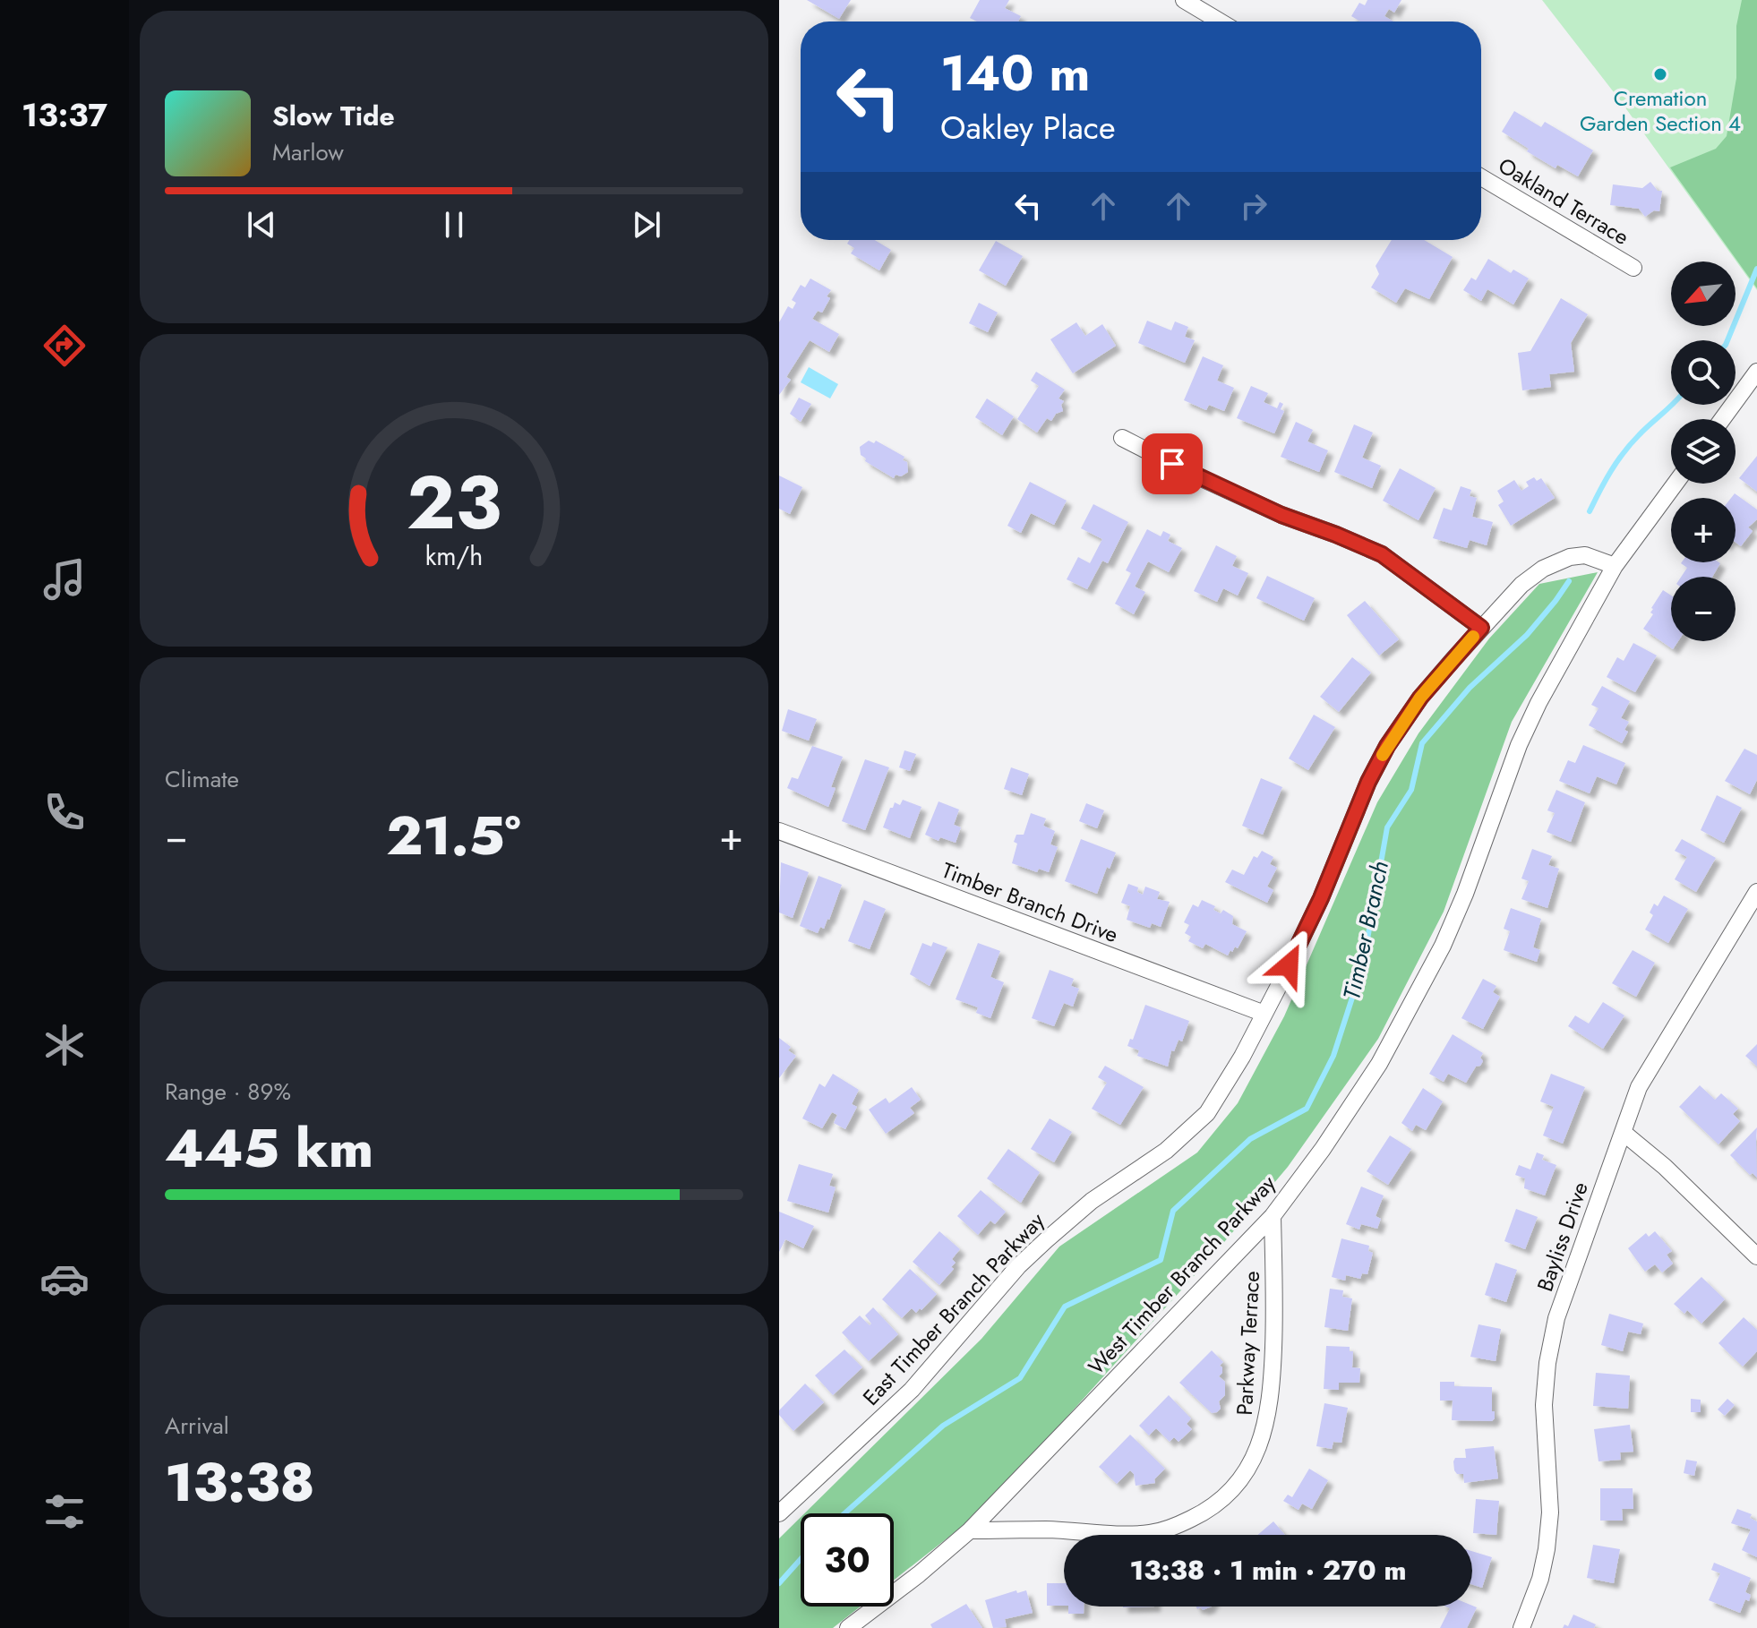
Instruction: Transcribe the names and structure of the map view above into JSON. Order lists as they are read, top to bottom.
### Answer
{
  "streets": {
    "street": [
      "Oakland Terrace",
      "Timber Branch Drive",
      "Bayliss Drive",
      "West Timber Branch Parkway",
      "East Timber Branch Parkway",
      "Parkway Terrace"
    ]
  },
  "crossings": [
    ["Timber Branch Drive", "East Timber Branch Parkway"],
    ["West Timber Branch Parkway", "East Timber Branch Parkway"],
    ["West Timber Branch Parkway", "Parkway Terrace"]
  ],
  "water": ["Timber Branch"],
  "places": ["Cremation Garden Section 4"],
  "north": "bottom left",
  "page": {
    "tabs": "13:37",
    "turn": ["140 m", "Oakley Place"],
    "song": ["Slow Tide", "Marlow"],
    "map_buttons": ["+", "−"],
    "tile": [
      "Climate",
      ["Range · 89%", "445 km"],
      ["Arrival", "13:38"]
    ],
    "heat": ["−", "21.5°", "+"],
    "limit": "30",
    "trip": "13:38 · 1 min · 270 m",
    "gauge": ["23", "km/h"]
  }
}
